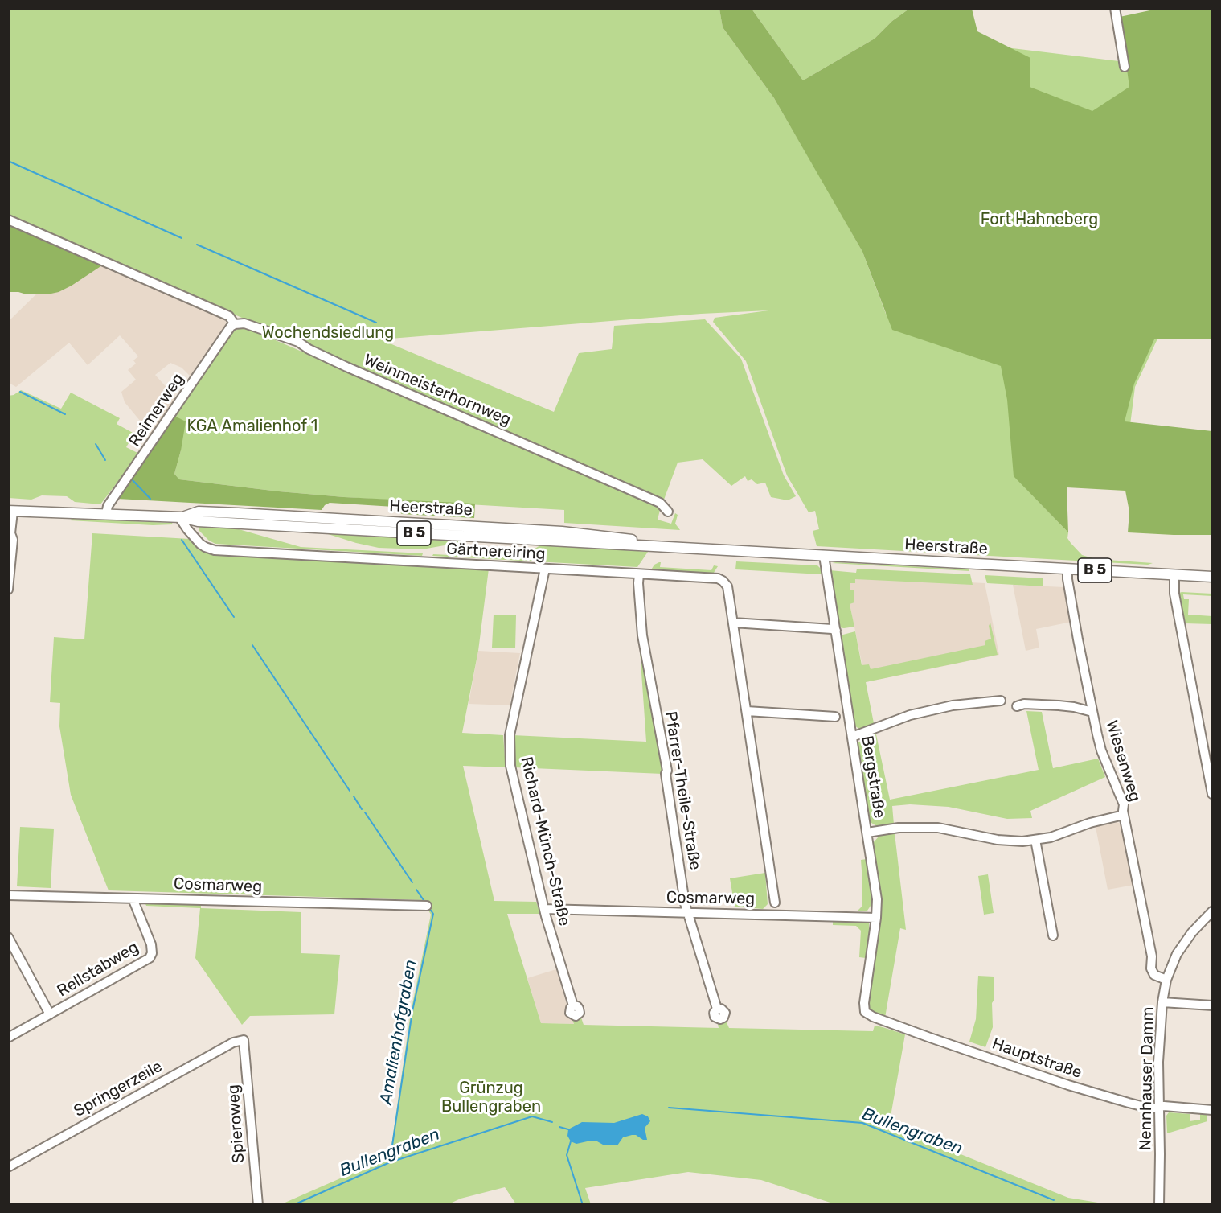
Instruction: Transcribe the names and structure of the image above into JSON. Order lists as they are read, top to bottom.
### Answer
{
  "streets": {
    "main road": ["Heerstraße", "B 5"],
    "street": [
      "Weinmeisterhornweg",
      "Reimerweg",
      "Gärtnereiring",
      "Wiesenweg",
      "Bergstraße",
      "Pfarrer-Theile-Straße",
      "Richard-Münch-Straße",
      "Cosmarweg",
      "Rellstabweg",
      "Hauptstraße",
      "Nennhauser Damm",
      "Springerzeile",
      "Spieroweg"
    ]
  },
  "crossings": [
    ["Weinmeisterhornweg", "Reimerweg"],
    ["Reimerweg", "Heerstraße"],
    ["Heerstraße", "Gärtnereiring"],
    ["Heerstraße", "Wiesenweg"],
    ["Heerstraße", "Bergstraße"],
    ["Gärtnereiring", "Pfarrer-Theile-Straße"],
    ["Gärtnereiring", "Richard-Münch-Straße"],
    ["Wiesenweg", "Nennhauser Damm"],
    ["Bergstraße", "Cosmarweg"],
    ["Bergstraße", "Hauptstraße"],
    ["Pfarrer-Theile-Straße", "Cosmarweg"],
    ["Richard-Münch-Straße", "Cosmarweg"],
    ["Cosmarweg", "Rellstabweg"],
    ["Hauptstraße", "Nennhauser Damm"],
    ["Springerzeile", "Spieroweg"]
  ],
  "water": ["Amalienhofgraben", "Bullengraben"],
  "parks": [
    "Fort Hahneberg",
    "Wochendsiedlung",
    "KGA Amalienhof 1",
    "Grünzug Bullengraben"
  ]
}
